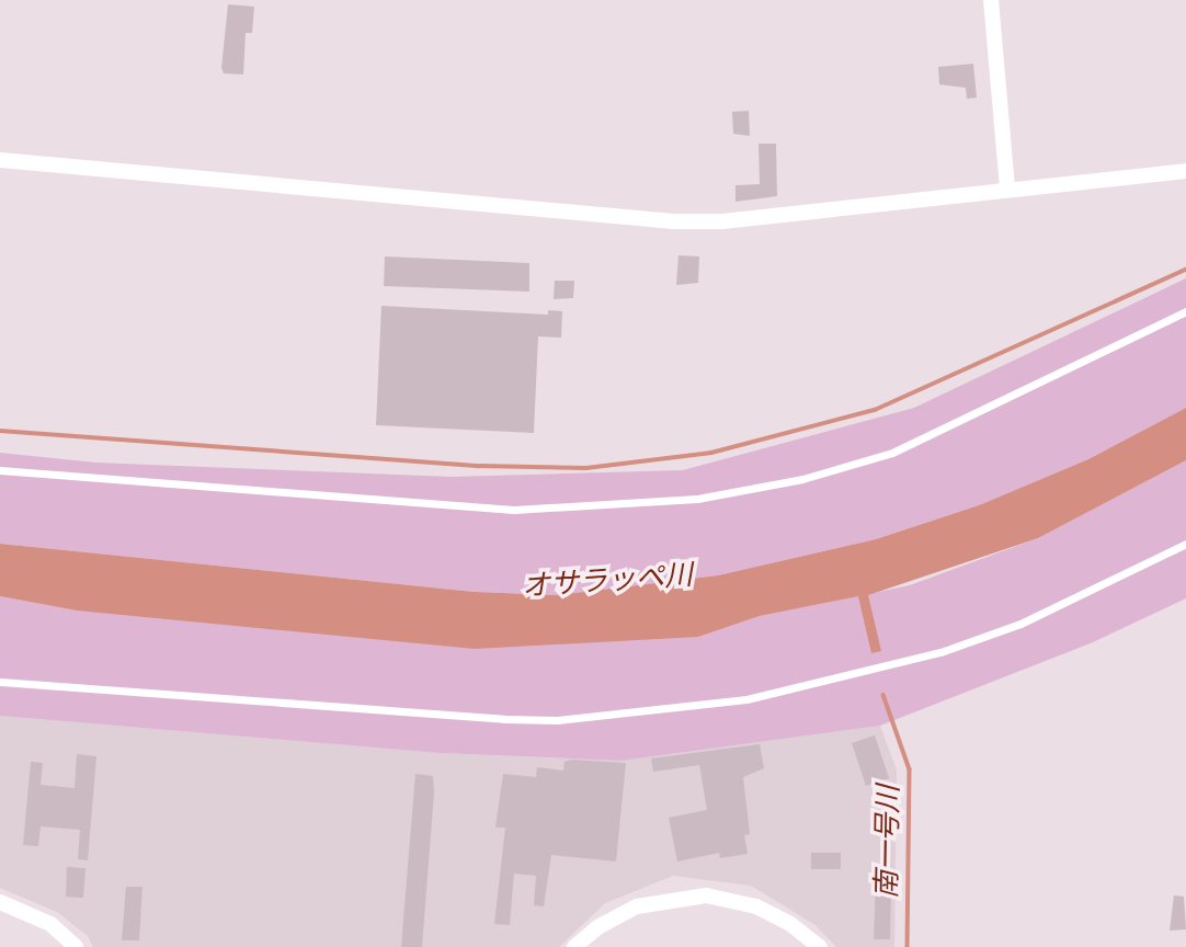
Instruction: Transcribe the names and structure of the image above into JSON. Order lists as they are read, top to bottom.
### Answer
{
  "water": ["オサラッペ川", "南一号川"]
}
